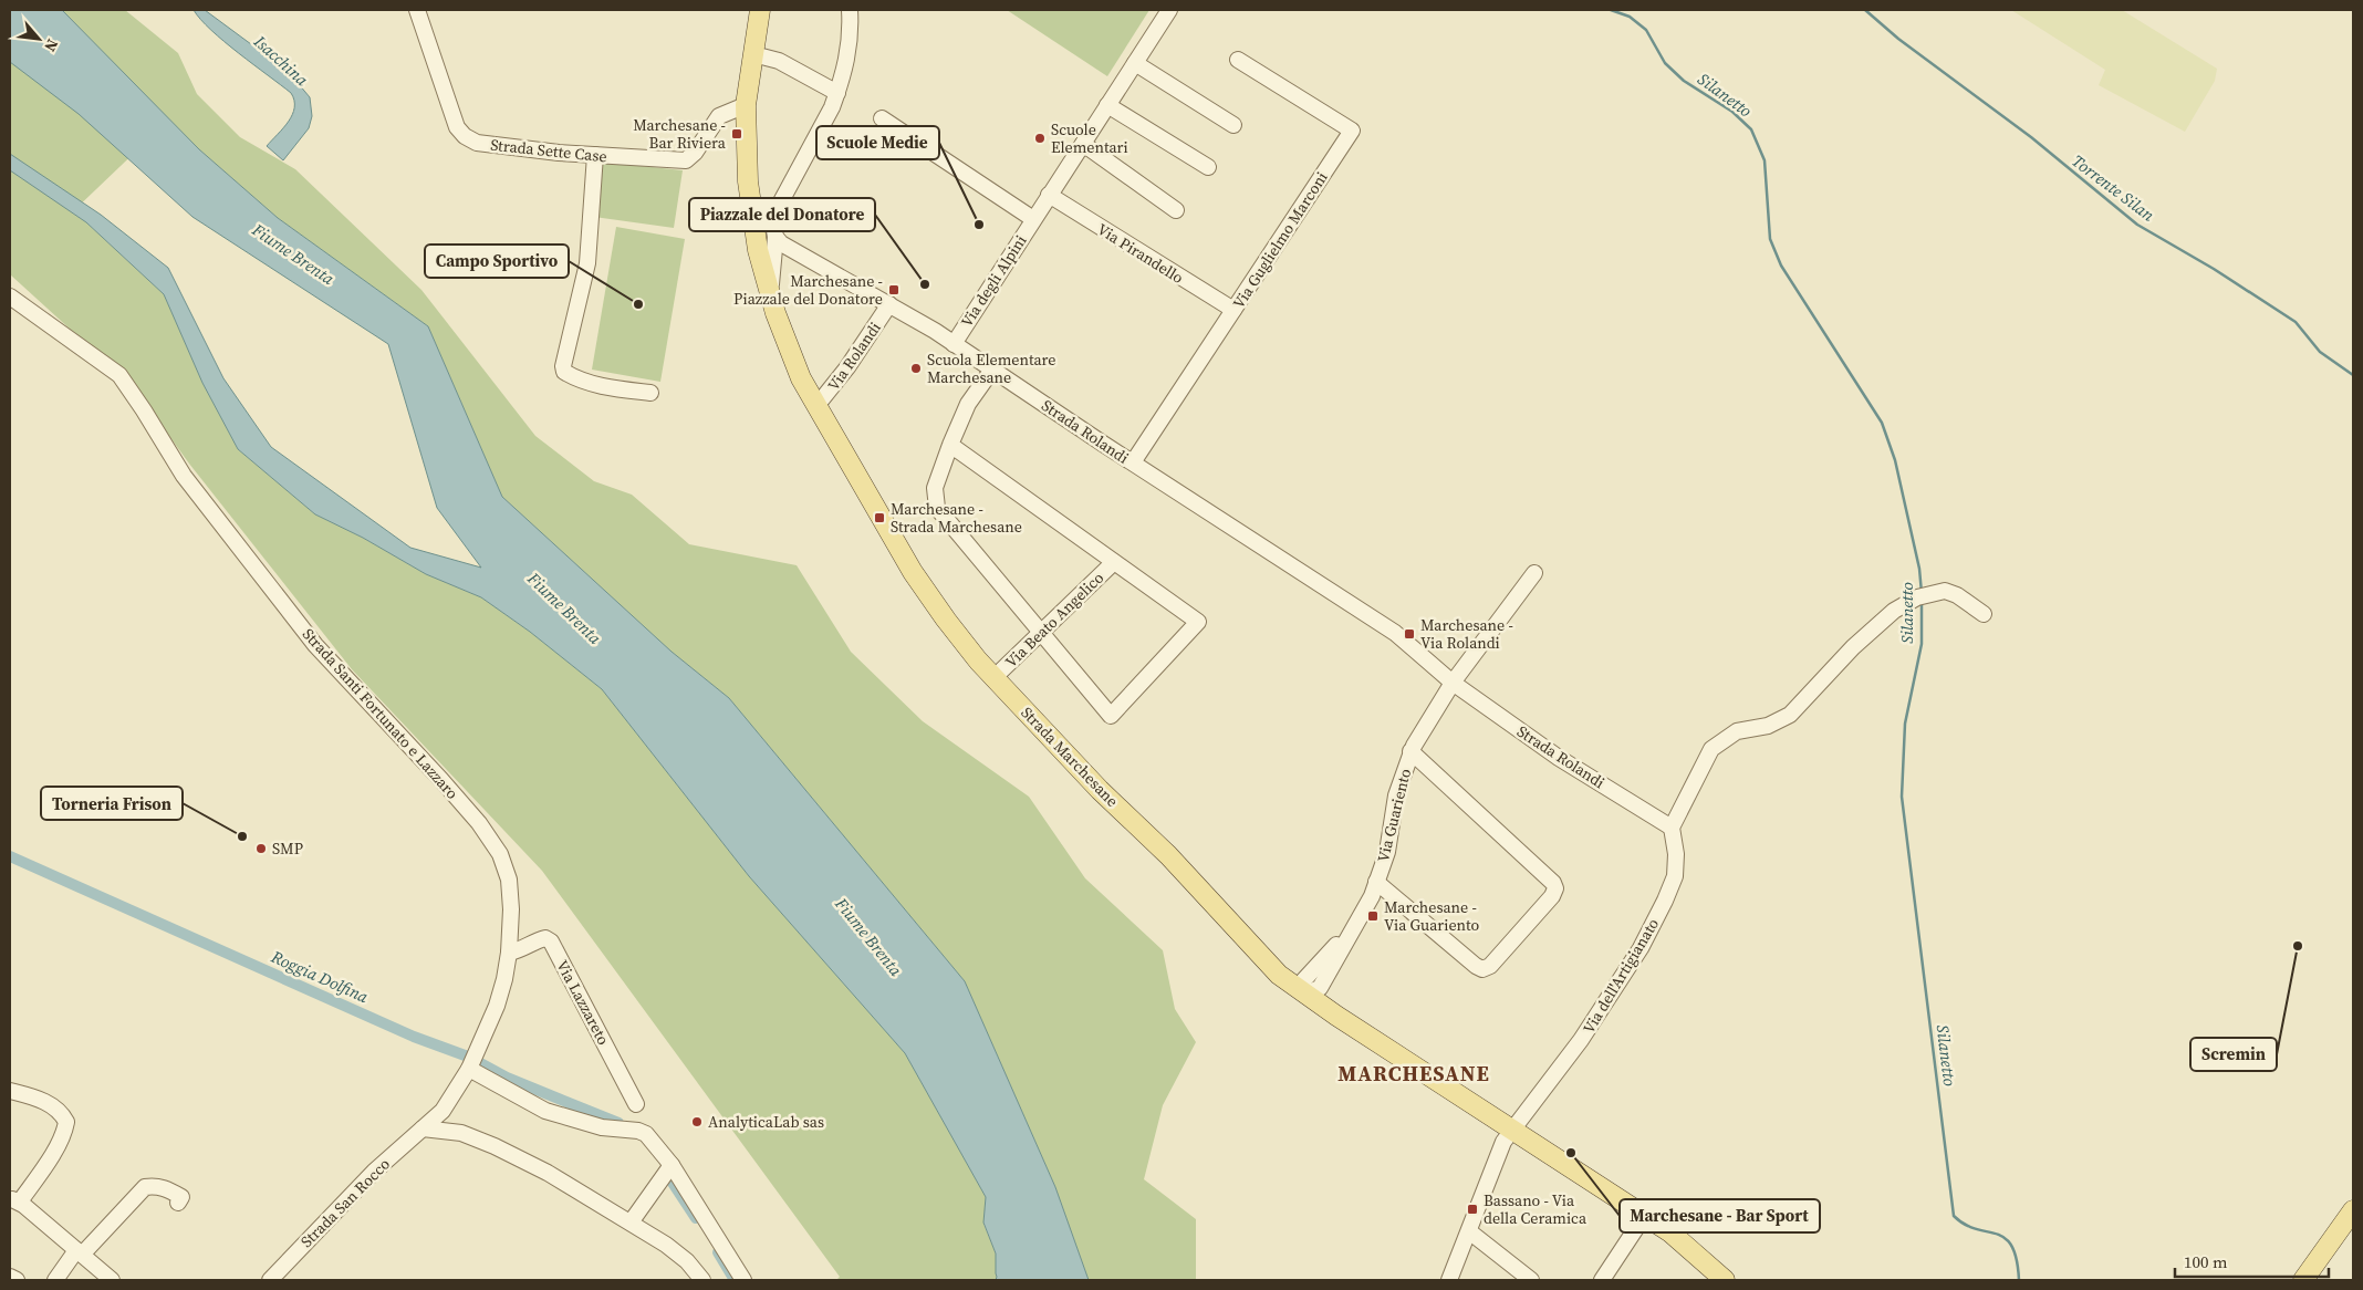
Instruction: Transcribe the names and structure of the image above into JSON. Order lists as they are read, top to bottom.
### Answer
{
  "streets": {
    "main road": ["Strada Marchesane"],
    "street": [
      "Strada Sette Case",
      "Via Guglielmo Marconi",
      "Via Pirandello",
      "Via degli Alpini",
      "Via Rolandi",
      "Strada Rolandi",
      "Via Beato Angelico",
      "Strada Santi Fortunato e Lazzaro",
      "Via Guariento",
      "Via dell'Artigianato",
      "Via Lazzareto",
      "Strada San Rocco"
    ]
  },
  "crossings": [
    ["Strada Sette Case", "Strada Marchesane"],
    ["Via Guglielmo Marconi", "Via Pirandello"],
    ["Via Guglielmo Marconi", "Strada Rolandi"],
    ["Via Pirandello", "Via degli Alpini"],
    ["Via degli Alpini", "Strada Rolandi"],
    ["Via Rolandi", "Strada Rolandi"],
    ["Via Rolandi", "Strada Marchesane"],
    ["Strada Rolandi", "Via Guariento"],
    ["Strada Rolandi", "Via dell'Artigianato"],
    ["Via Beato Angelico", "Strada Marchesane"],
    ["Strada Santi Fortunato e Lazzaro", "Via Lazzareto"],
    ["Strada Santi Fortunato e Lazzaro", "Strada San Rocco"],
    ["Strada Marchesane", "Via Guariento"],
    ["Strada Marchesane", "Via dell'Artigianato"]
  ],
  "districts": ["MARCHESANE"],
  "water": [
    "Isacchina",
    "Silanetto",
    "Torrente Silan",
    "Fiume Brenta",
    "Roggia Dolfina"
  ],
  "places": {
    "transit": [
      "Marchesane - Bar Riviera",
      "Marchesane - Piazzale del Donatore",
      "Marchesane - Strada Marchesane",
      "Marchesane - Via Rolandi",
      "Marchesane - Via Guariento",
      "Bassano - Via della Ceramica"
    ],
    "other": [
      "Scuole Elementari",
      "Scuole Medie",
      "Piazzale del Donatore",
      "Campo Sportivo",
      "Scuola Elementare Marchesane",
      "Torneria Frison",
      "SMP",
      "Scremin",
      "AnalyticaLab sas",
      "Marchesane - Bar Sport"
    ]
  },
  "scale_bar": "100 m",
  "north": "bottom right"
}
